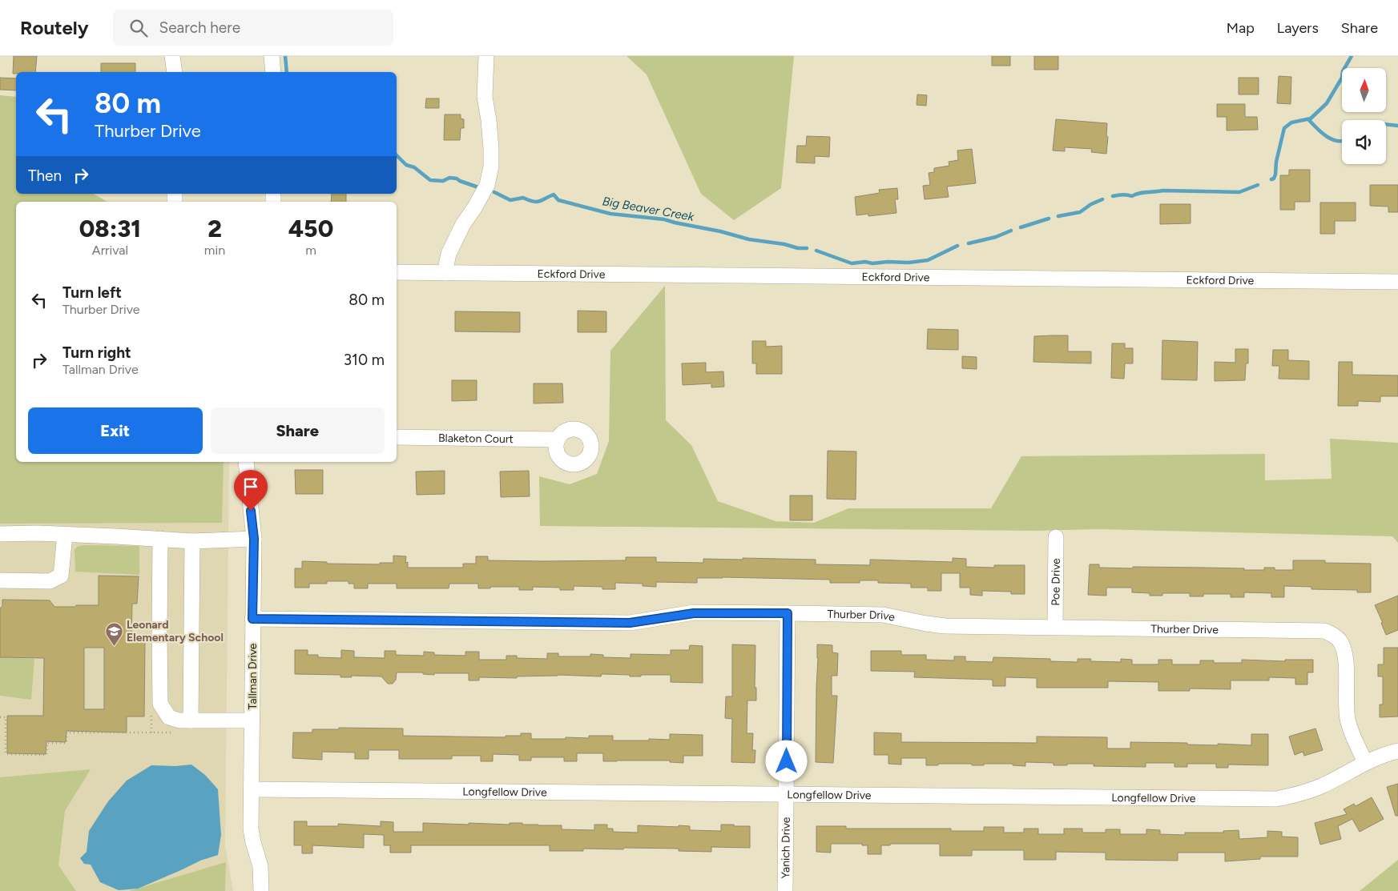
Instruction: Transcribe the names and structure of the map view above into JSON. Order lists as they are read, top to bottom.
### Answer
{
  "streets": {
    "street": [
      "Eckford Drive",
      "Blaketon Court",
      "Poe Drive",
      "Thurber Drive",
      "Tallman Drive",
      "Longfellow Drive",
      "Yanich Drive"
    ]
  },
  "crossings": [
    ["Poe Drive", "Thurber Drive"],
    ["Thurber Drive", "Tallman Drive"],
    ["Thurber Drive", "Longfellow Drive"],
    ["Thurber Drive", "Yanich Drive"],
    ["Tallman Drive", "Longfellow Drive"],
    ["Longfellow Drive", "Yanich Drive"]
  ],
  "water": ["Big Beaver Creek"],
  "places": {
    "school or university": ["Leonard Elementary School"]
  },
  "north": "top",
  "page": {
    "header": "Routely",
    "search": "Search here",
    "nav": ["Map", "Layers", "Share"],
    "turn": ["80 m", "Thurber Drive"],
    "then": "Then",
    "eta": [
      "08:31",
      "Arrival",
      "2",
      "min",
      "450",
      "m"
    ],
    "list": [
      {
        "name": "Turn left",
        "note": "Thurber Drive",
        "value": "80 m"
      },
      {
        "name": "Turn right",
        "note": "Tallman Drive",
        "value": "310 m"
      }
    ],
    "buttons": ["Exit", "Share"]
  }
}
